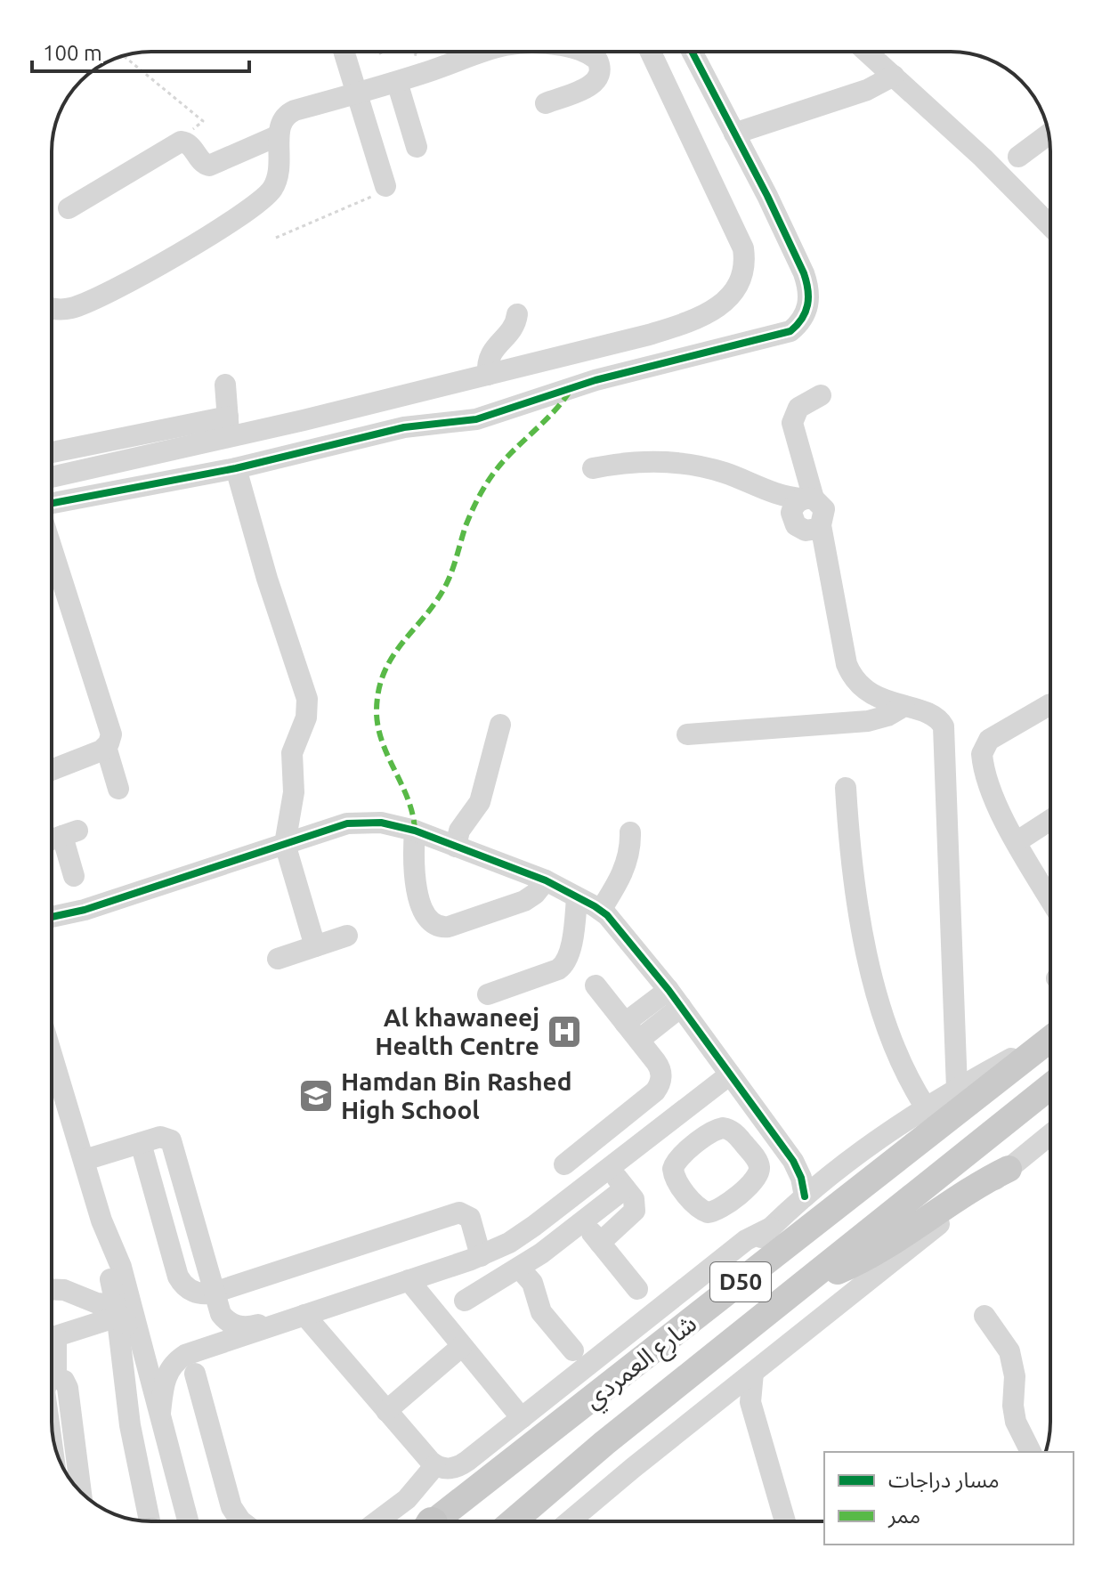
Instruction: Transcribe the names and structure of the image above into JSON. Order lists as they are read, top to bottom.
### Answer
{
  "streets": {
    "main road": ["D50", "شارع العمردي"]
  },
  "places": {
    "hospital": ["Al khawaneej Health Centre"],
    "school or university": ["Hamdan Bin Rashed High School"]
  },
  "legend": ["مسار دراجات", "ممر"],
  "scale_bar": "100 m"
}
